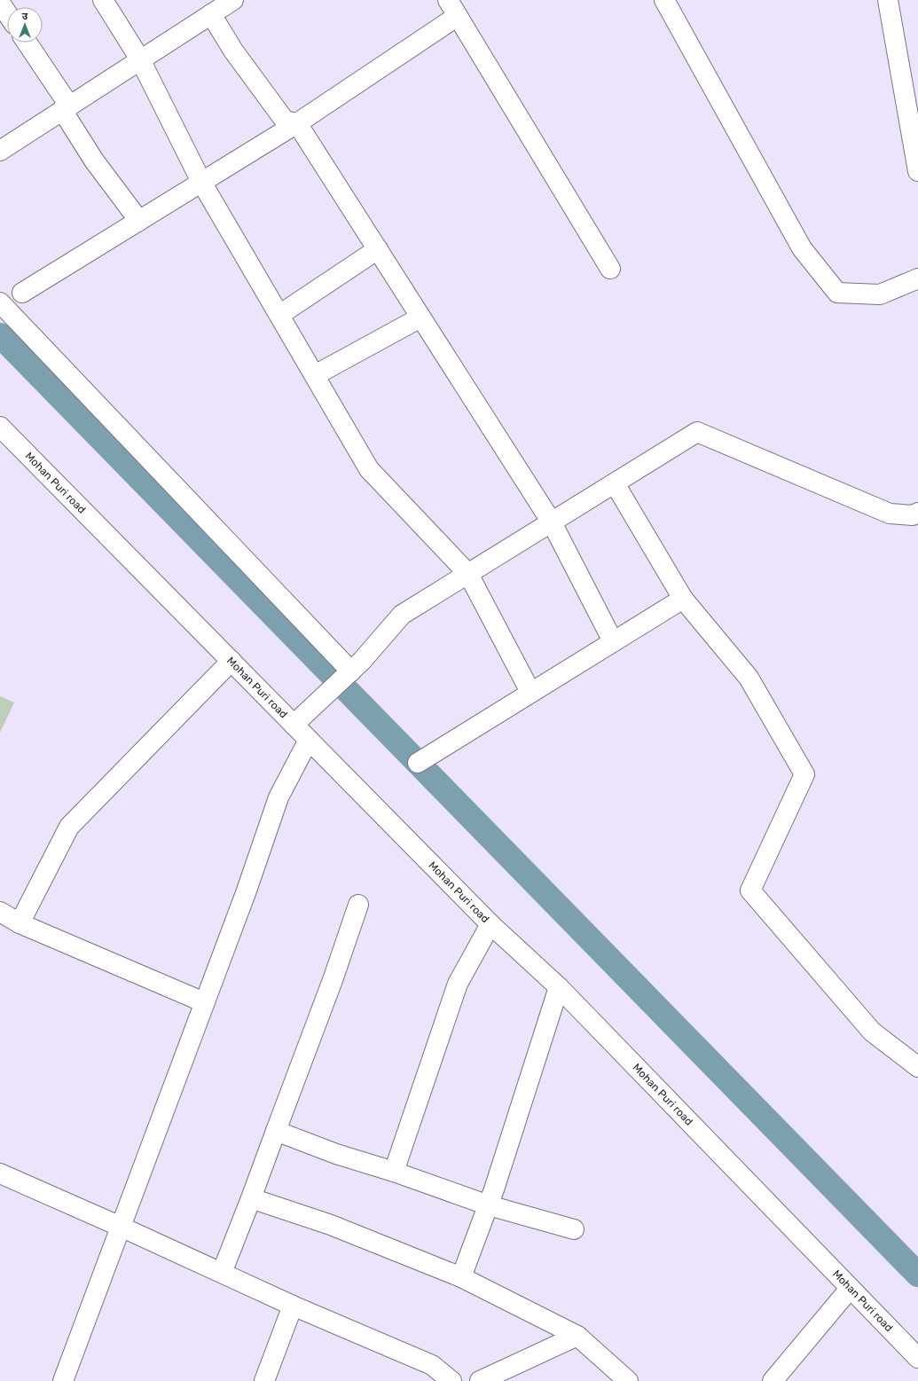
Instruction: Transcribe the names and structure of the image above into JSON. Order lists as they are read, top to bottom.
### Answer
{
  "streets": {
    "street": ["Mohan Puri road"]
  },
  "north": "top"
}
